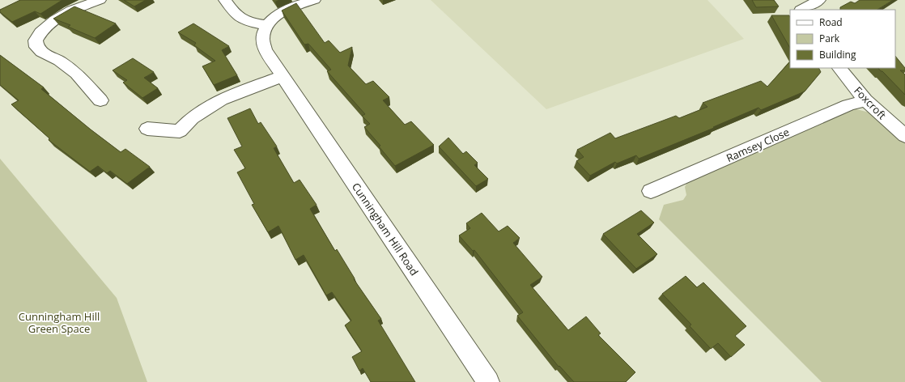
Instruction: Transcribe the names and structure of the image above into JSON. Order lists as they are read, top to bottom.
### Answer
{
  "streets": {
    "street": ["Foxcroft", "Ramsey Close", "Cunningham Hill Road"]
  },
  "crossings": [
    ["Foxcroft", "Ramsey Close"]
  ],
  "parks": ["Cunningham Hill Green Space"],
  "legend": ["Road", "Park", "Building"]
}
